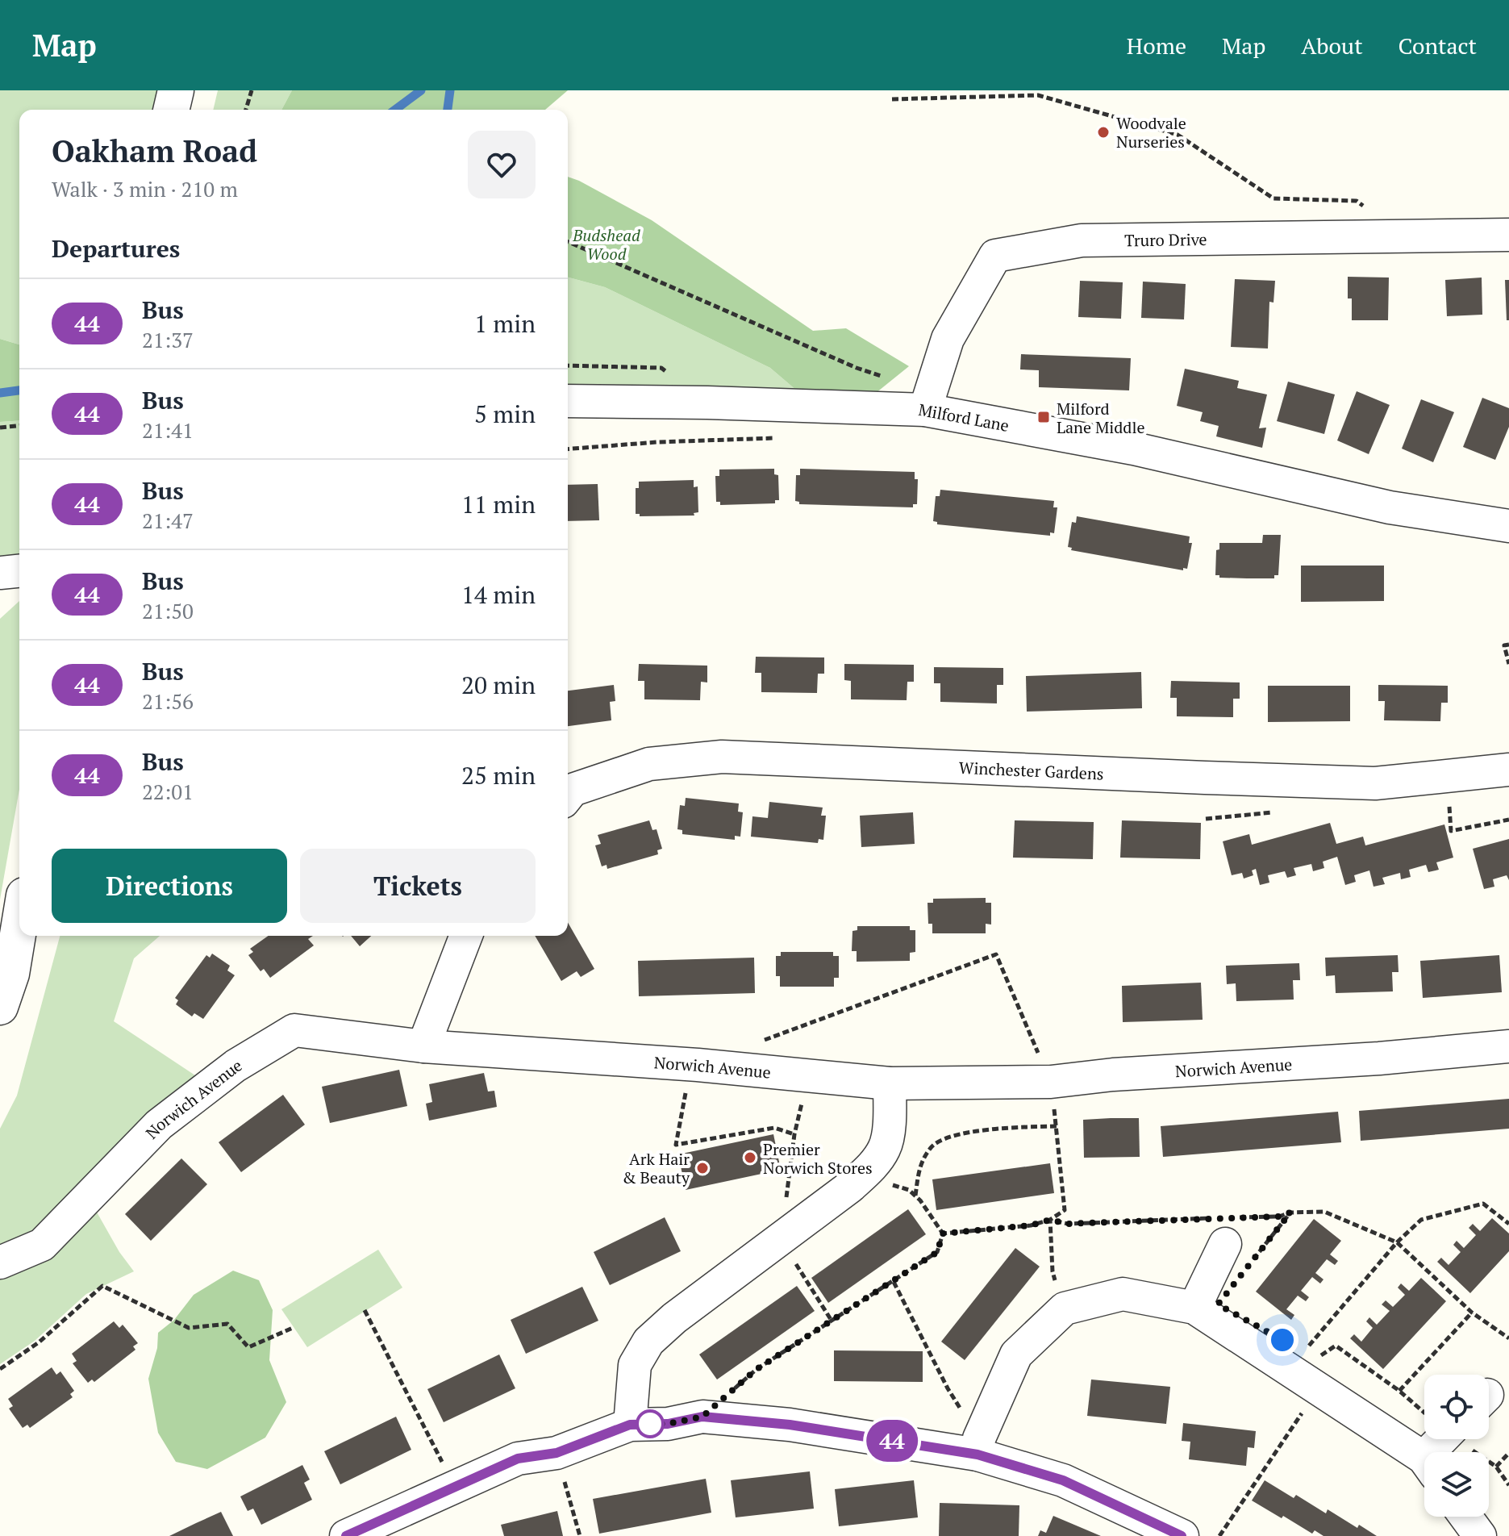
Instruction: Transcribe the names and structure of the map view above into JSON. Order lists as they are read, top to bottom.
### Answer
{
  "streets": {
    "street": [
      "Truro Drive",
      "Milford Lane",
      "Winchester Gardens",
      "Norwich Avenue"
    ]
  },
  "crossings": [
    ["Truro Drive", "Milford Lane"]
  ],
  "parks": ["Budshead Wood"],
  "places": {
    "other": ["Woodvale Nurseries", "Premier Norwich Stores", "Ark Hair & Beauty"],
    "transit": ["Milford Lane Middle"]
  },
  "lines": ["bus line 44"],
  "page": {
    "header": "Map",
    "nav": [
      "Home",
      "Map",
      "About",
      "Contact"
    ],
    "on_map": "44",
    "heading": [
      ["Oakham Road", "Walk · 3 min · 210 m"],
      "Departures"
    ],
    "list": [
      {
        "mark": "44",
        "name": "Bus",
        "note": "21:37",
        "value": "1 min"
      },
      {
        "mark": "44",
        "name": "Bus",
        "note": "21:41",
        "value": "5 min"
      },
      {
        "mark": "44",
        "name": "Bus",
        "note": "21:47",
        "value": "11 min"
      },
      {
        "mark": "44",
        "name": "Bus",
        "note": "21:50",
        "value": "14 min"
      },
      {
        "mark": "44",
        "name": "Bus",
        "note": "21:56",
        "value": "20 min"
      },
      {
        "mark": "44",
        "name": "Bus",
        "note": "22:01",
        "value": "25 min"
      }
    ],
    "buttons": ["Directions", "Tickets"]
  }
}
